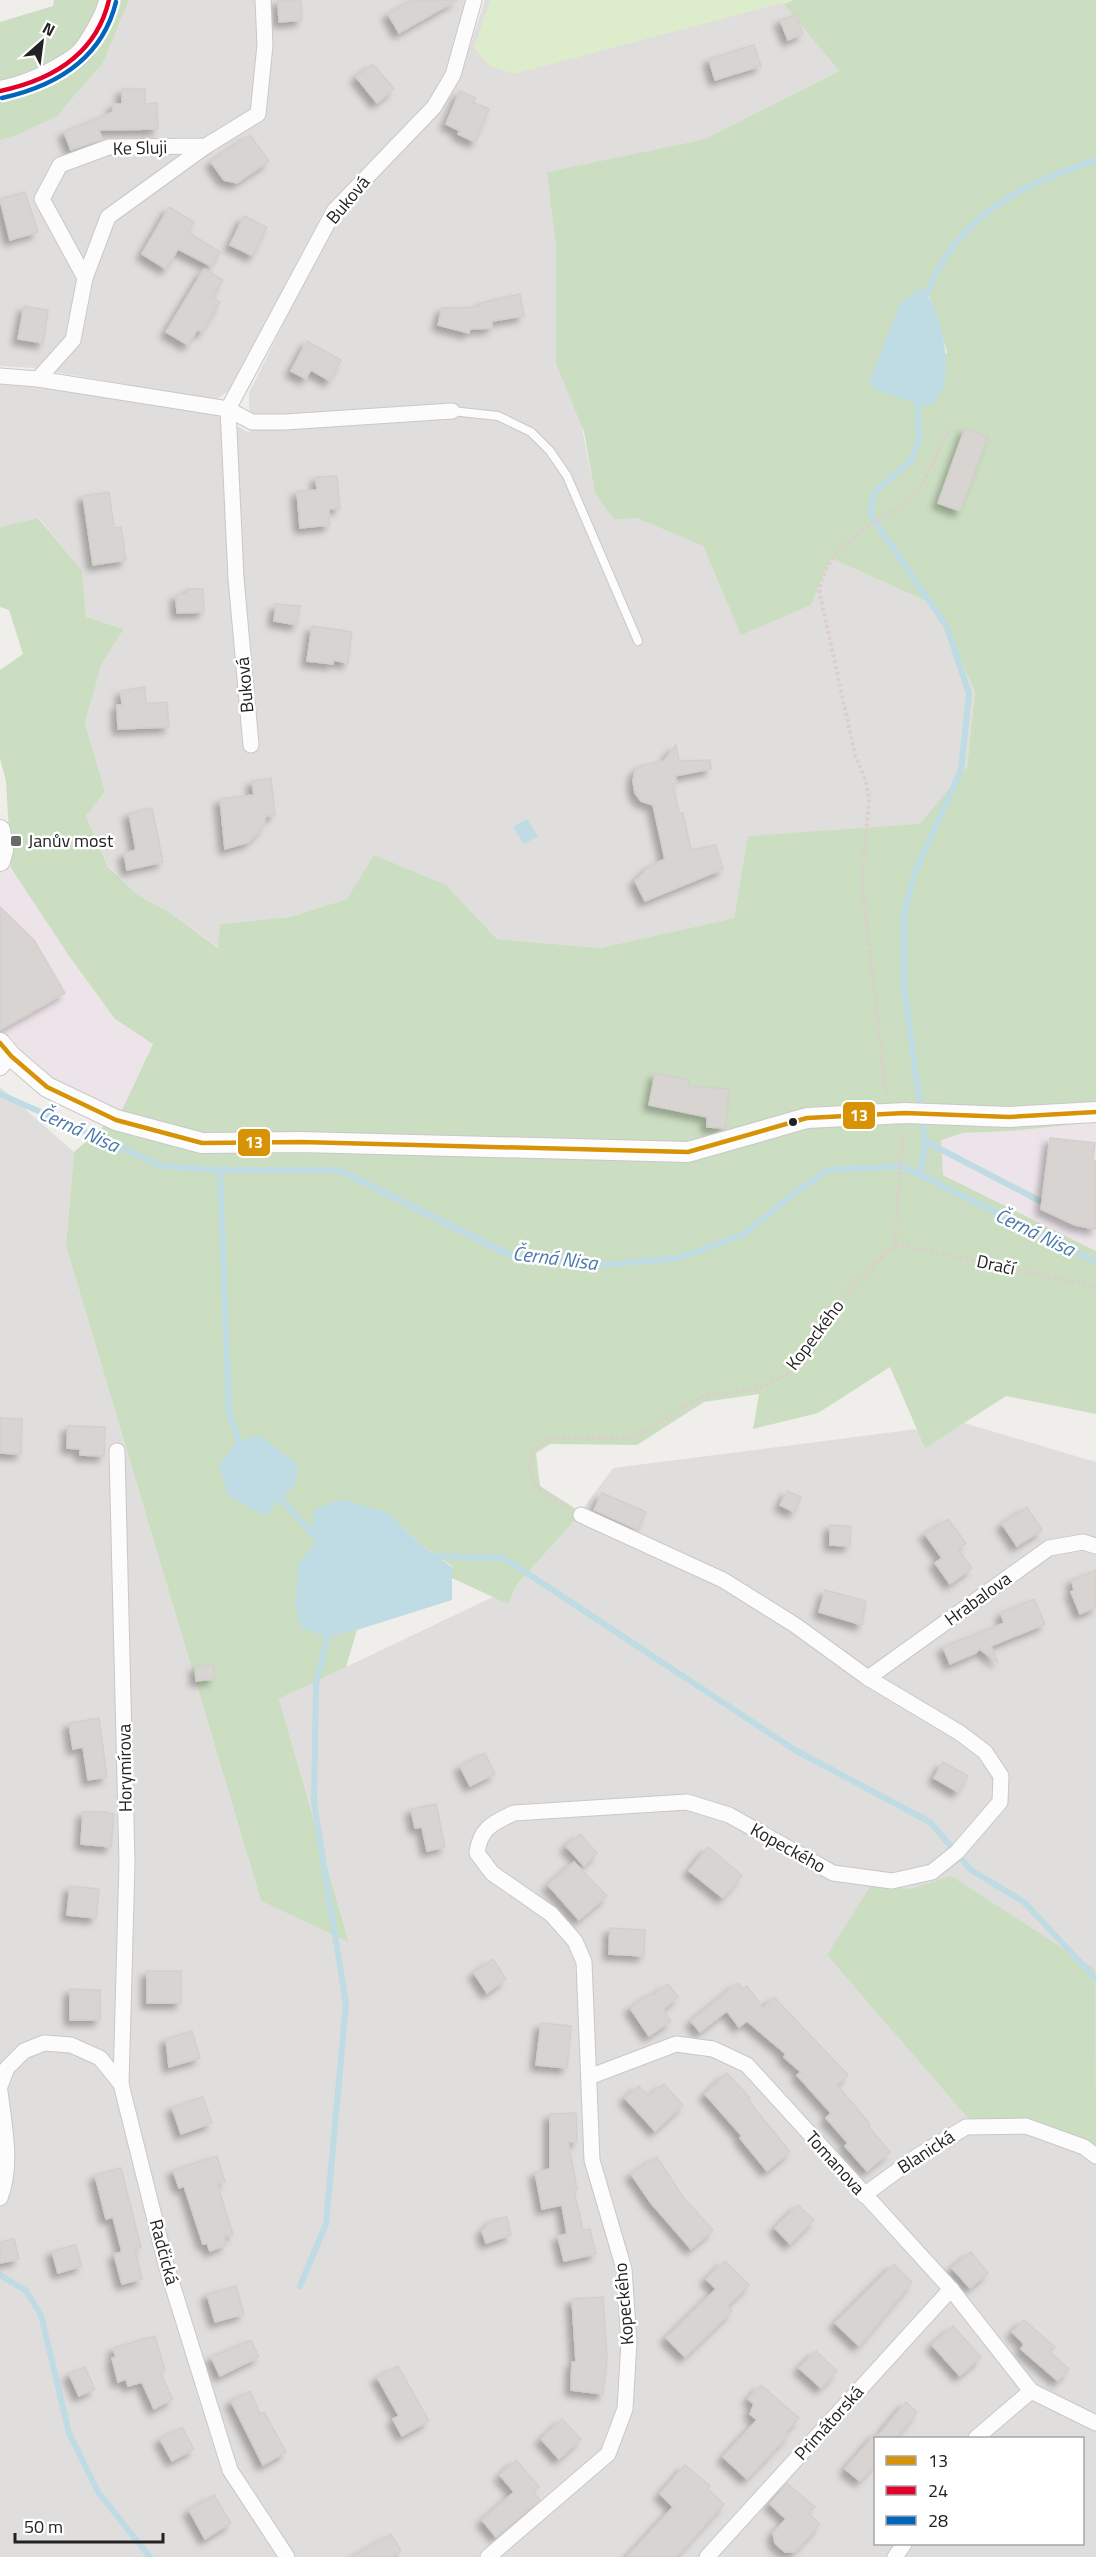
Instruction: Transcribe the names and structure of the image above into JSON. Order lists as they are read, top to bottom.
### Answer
{
  "streets": {
    "street": [
      "Ke Sluji",
      "Buková",
      "Kopeckého",
      "Hrabalova",
      "Horymírova",
      "Blanická",
      "Tomanova",
      "Radčická",
      "Primátorská"
    ],
    "path": ["Dračí"]
  },
  "crossings": [
    ["Dračí", "Kopeckého"],
    ["Kopeckého", "Hrabalova"],
    ["Kopeckého", "Tomanova"],
    ["Horymírova", "Radčická"],
    ["Blanická", "Tomanova"],
    ["Tomanova", "Primátorská"]
  ],
  "water": ["Černá Nisa"],
  "places": {
    "transit": ["Janův most"]
  },
  "lines": ["transit line 24", "transit line 28", "transit line 13"],
  "legend": ["13", "24", "28"],
  "scale_bar": "50 m",
  "north": "top right"
}
